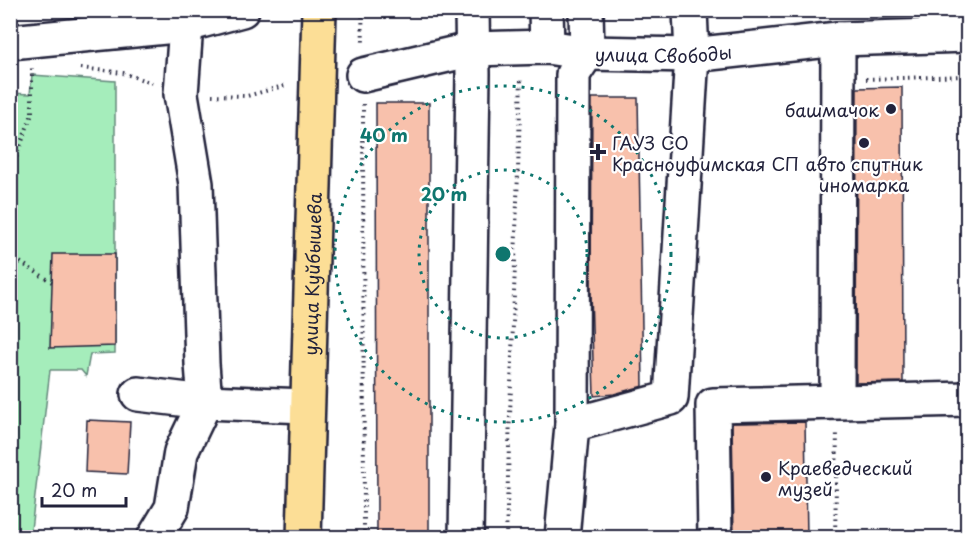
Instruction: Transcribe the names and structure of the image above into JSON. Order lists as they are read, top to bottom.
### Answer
{
  "streets": {
    "main road": ["улица Куйбышева"],
    "street": ["улица Свободы"]
  },
  "places": {
    "other": ["башмачок", "авто спутник иномарка", "Краеведческий музей"],
    "health": ["ГАУЗ СО Красноуфимская СП"]
  },
  "scale_bar": "20 m",
  "rings": ["40 m", "20 m"]
}
